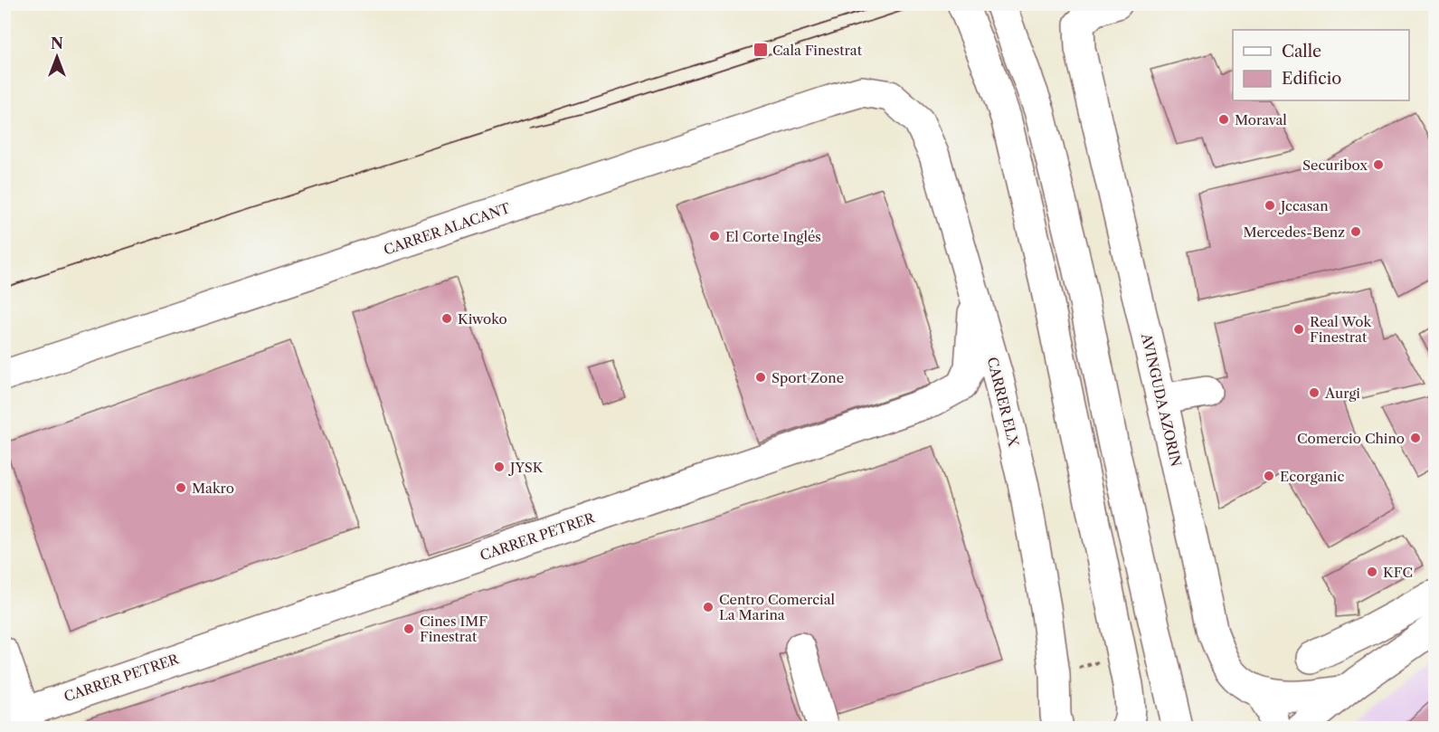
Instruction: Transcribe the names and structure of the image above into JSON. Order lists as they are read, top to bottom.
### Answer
{
  "streets": {
    "street": [
      "CARRER ALACANT",
      "AVINGUDA AZORIN",
      "CARRER ELX",
      "CARRER PETRER"
    ]
  },
  "crossings": [
    ["CARRER ALACANT", "CARRER ELX"],
    ["CARRER ELX", "CARRER PETRER"]
  ],
  "places": {
    "transit": ["Cala Finestrat"],
    "other": [
      "Moraval",
      "Securibox",
      "Jccasan",
      "Mercedes-Benz",
      "El Corte Inglés",
      "Kiwoko",
      "Real Wok Finestrat",
      "Sport Zone",
      "Aurgi",
      "Comercio Chino",
      "JYSK",
      "Ecorganic",
      "Makro",
      "KFC",
      "Centro Comercial La Marina",
      "Cines IMF Finestrat"
    ]
  },
  "legend": ["Calle", "Edificio"],
  "north": "top"
}
